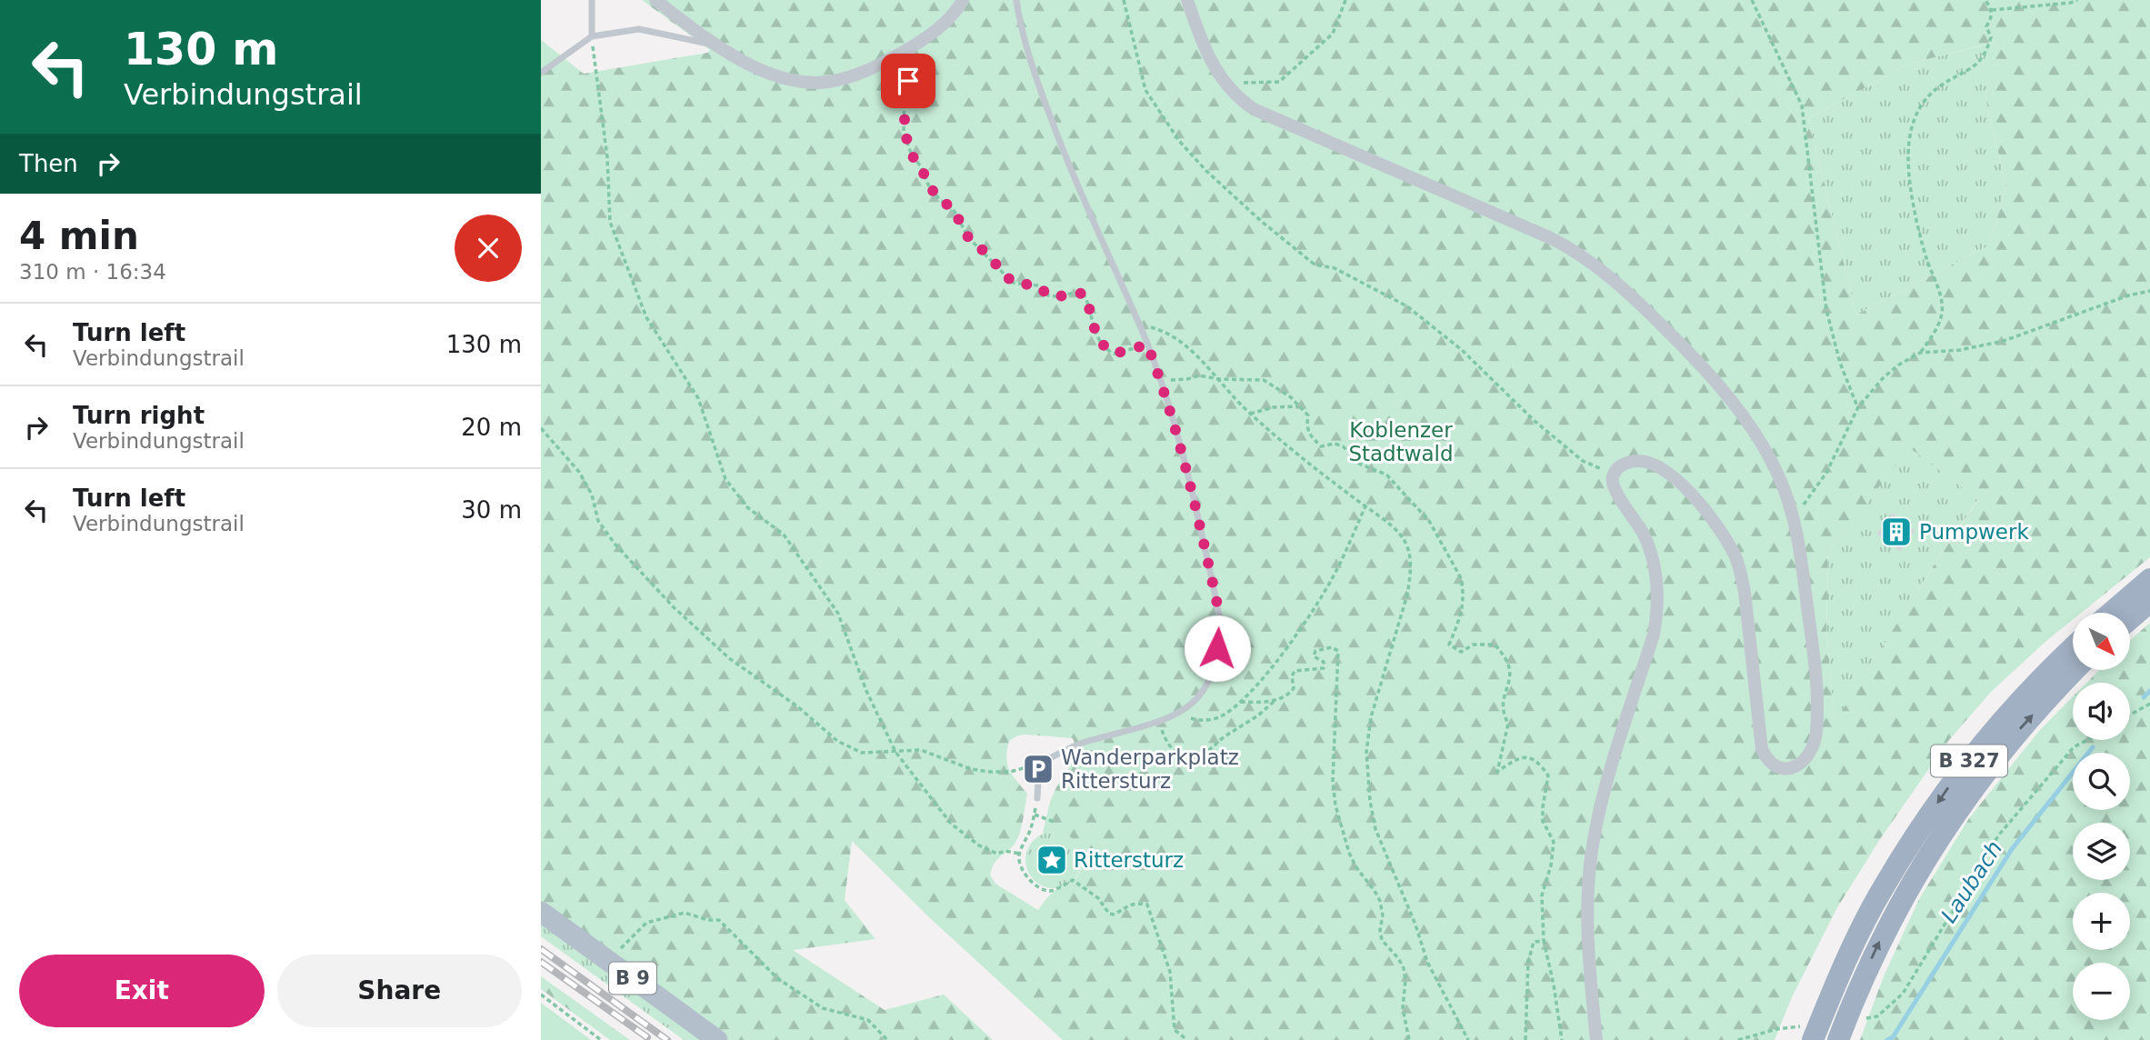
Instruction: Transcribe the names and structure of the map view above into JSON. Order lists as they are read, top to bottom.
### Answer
{
  "streets": {
    "highway": ["B 327"],
    "main road": ["B 9"]
  },
  "water": ["Laubach"],
  "parks": ["Koblenzer Stadtwald"],
  "places": {
    "building": ["Pumpwerk"],
    "parking": ["Wanderparkplatz Rittersturz"],
    "place": ["Rittersturz"]
  },
  "north": "bottom right",
  "page": {
    "turn": ["130 m", "Verbindungstrail"],
    "then": "Then",
    "heading": ["4 min", "310 m · 16:34"],
    "list": [
      {
        "name": "Turn left",
        "note": "Verbindungstrail",
        "value": "130 m"
      },
      {
        "name": "Turn right",
        "note": "Verbindungstrail",
        "value": "20 m"
      },
      {
        "name": "Turn left",
        "note": "Verbindungstrail",
        "value": "30 m"
      }
    ],
    "map_buttons": ["+", "−"],
    "buttons": ["Exit", "Share"]
  }
}
